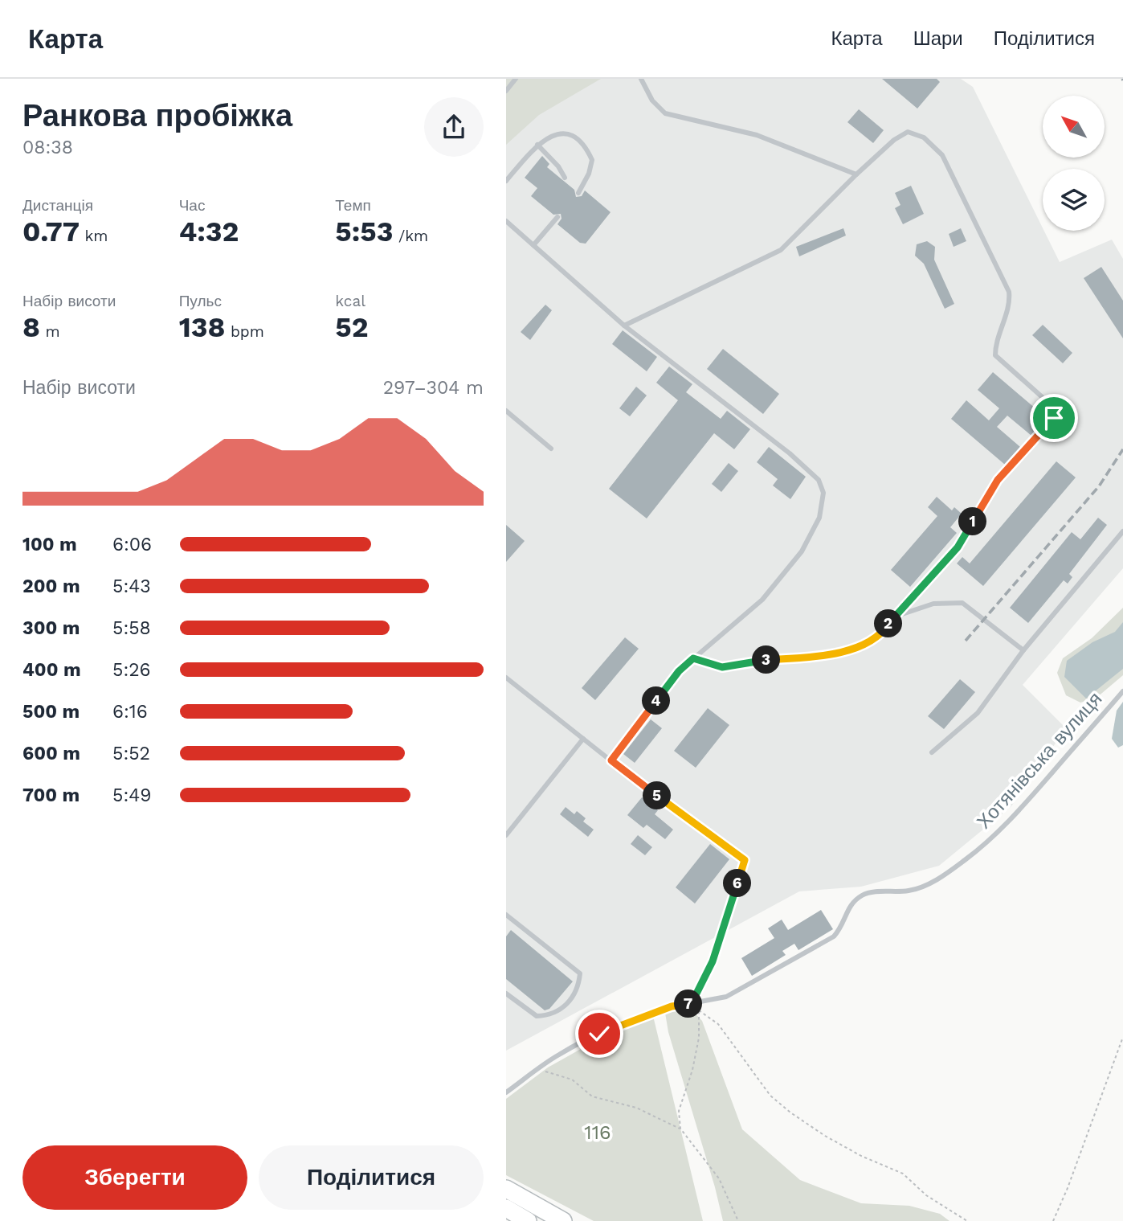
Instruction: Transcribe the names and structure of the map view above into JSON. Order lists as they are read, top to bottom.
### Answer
{
  "streets": {
    "lane": ["Хотянівська вулиця"]
  },
  "parks": ["116"],
  "north": "top left",
  "page": {
    "header": "Карта",
    "nav": ["Карта", "Шари", "Поділитися"],
    "heading": ["Ранкова пробіжка", "08:38"],
    "stats": [
      ["Дистанція", "0.77 km"],
      ["Час", "4:32"],
      ["Темп", "5:53 /km"],
      ["Набір висоти", "8 m"],
      ["Пульс", "138 bpm"],
      ["kcal", "52"]
    ],
    "chart": ["Набір висоти", "297–304 m"],
    "pins": [
      "1",
      "2",
      "3",
      "4",
      "5",
      "6",
      "7"
    ],
    "list": [
      {
        "name": "100 m",
        "note": "6:06"
      },
      {
        "name": "200 m",
        "note": "5:43"
      },
      {
        "name": "300 m",
        "note": "5:58"
      },
      {
        "name": "400 m",
        "note": "5:26"
      },
      {
        "name": "500 m",
        "note": "6:16"
      },
      {
        "name": "600 m",
        "note": "5:52"
      },
      {
        "name": "700 m",
        "note": "5:49"
      }
    ],
    "buttons": ["Зберегти", "Поділитися"]
  }
}
